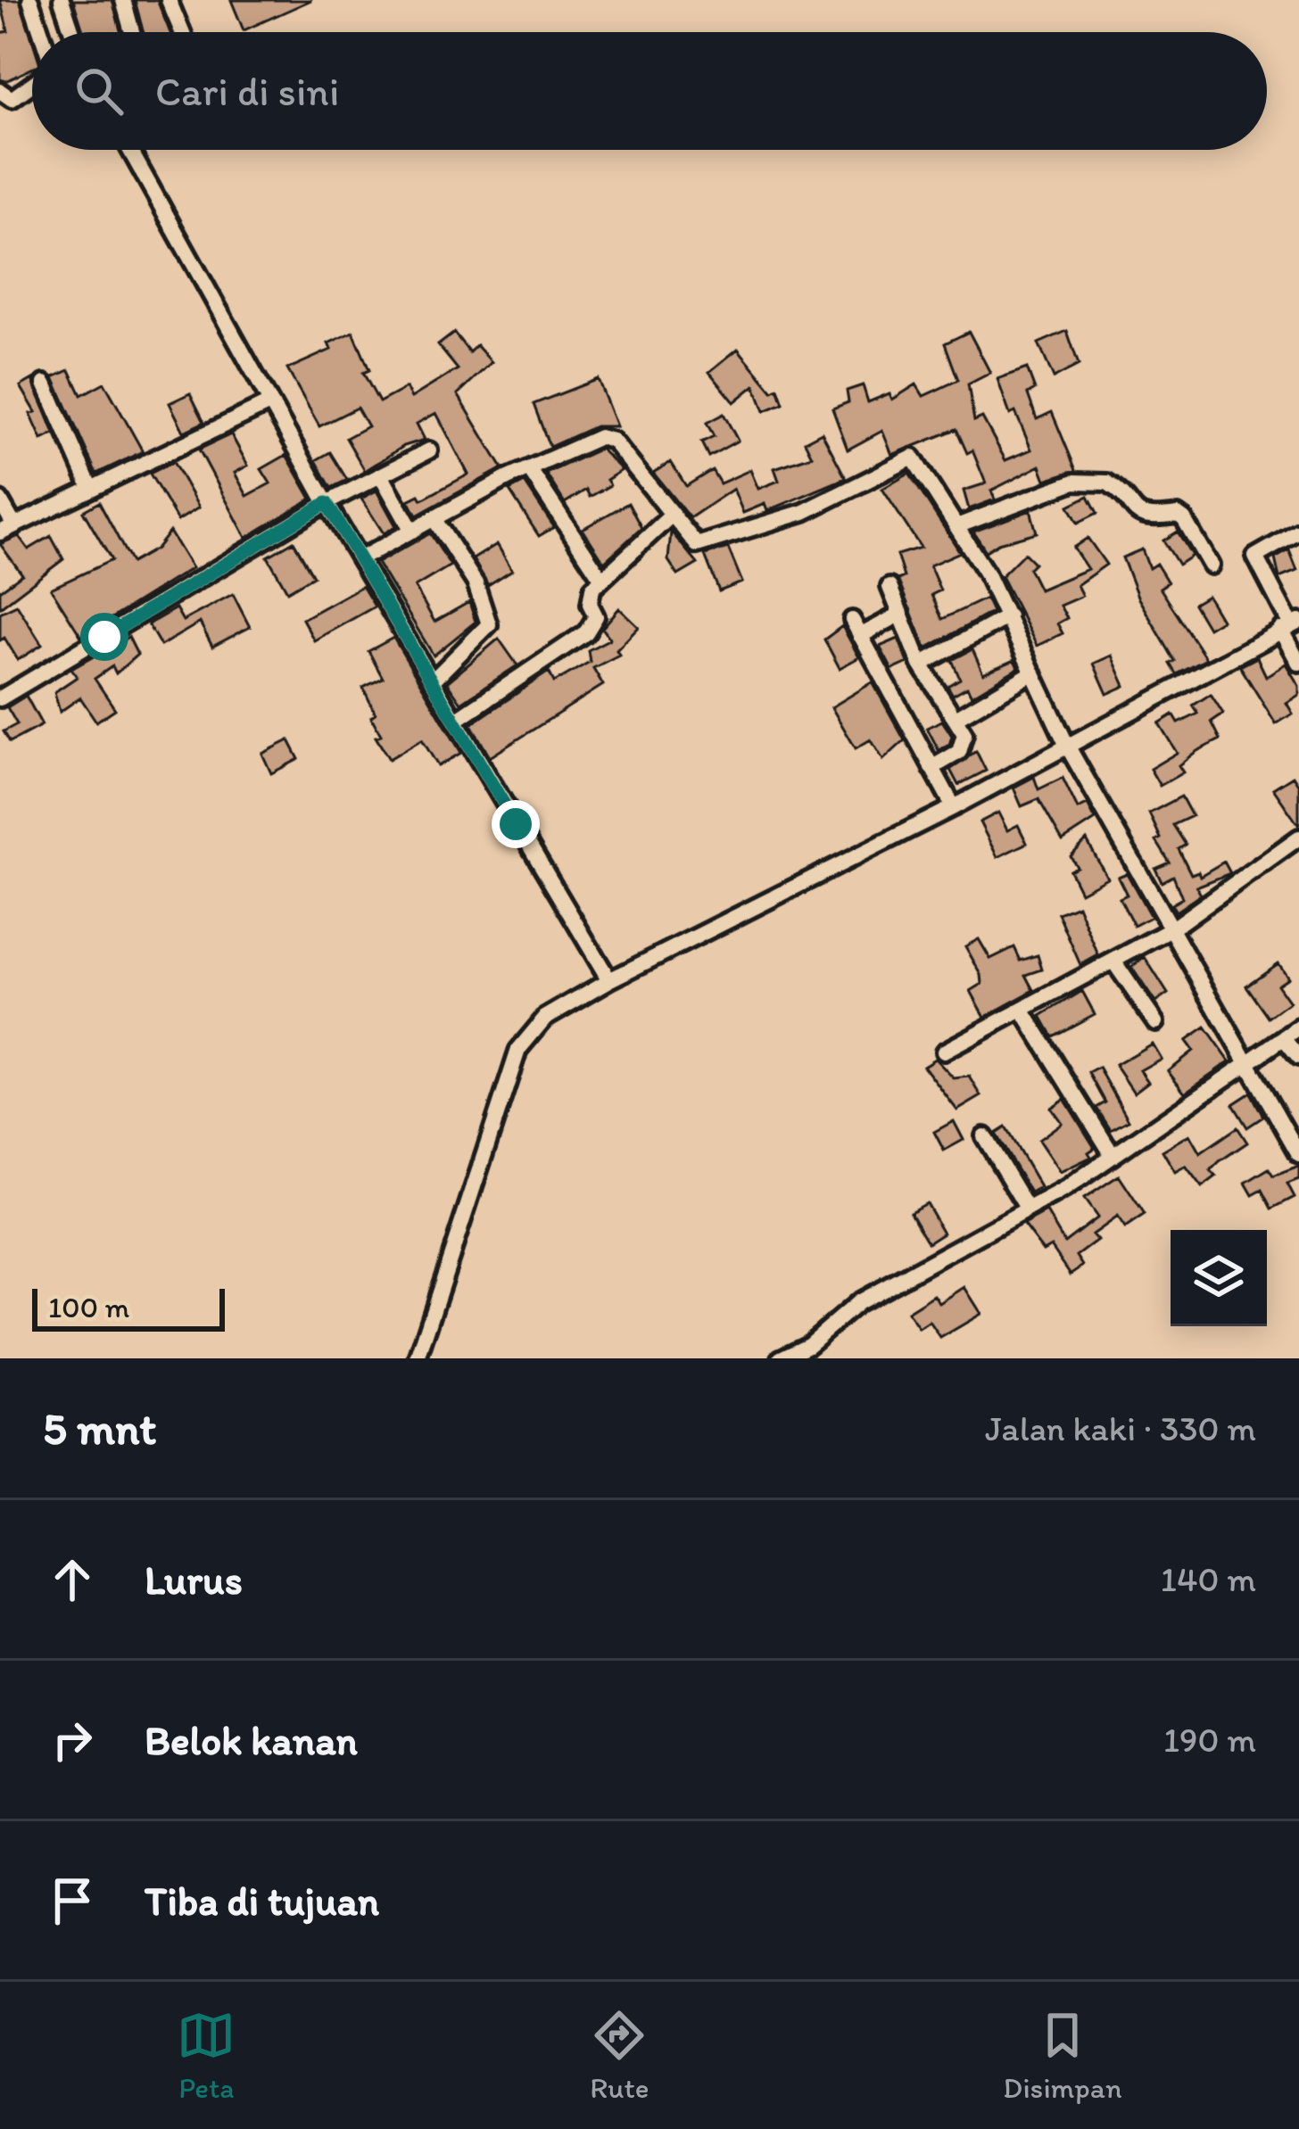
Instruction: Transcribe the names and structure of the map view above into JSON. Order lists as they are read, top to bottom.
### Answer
{
  "scale_bar": "100 m",
  "page": {
    "search": "Cari di sini",
    "scale": "100 m",
    "heading": ["5 mnt", "Jalan kaki · 330 m"],
    "list": [
      ["Lurus", "140 m"],
      ["Belok kanan", "190 m"],
      "Tiba di tujuan"
    ],
    "nav": ["Peta", "Rute", "Disimpan"]
  }
}
